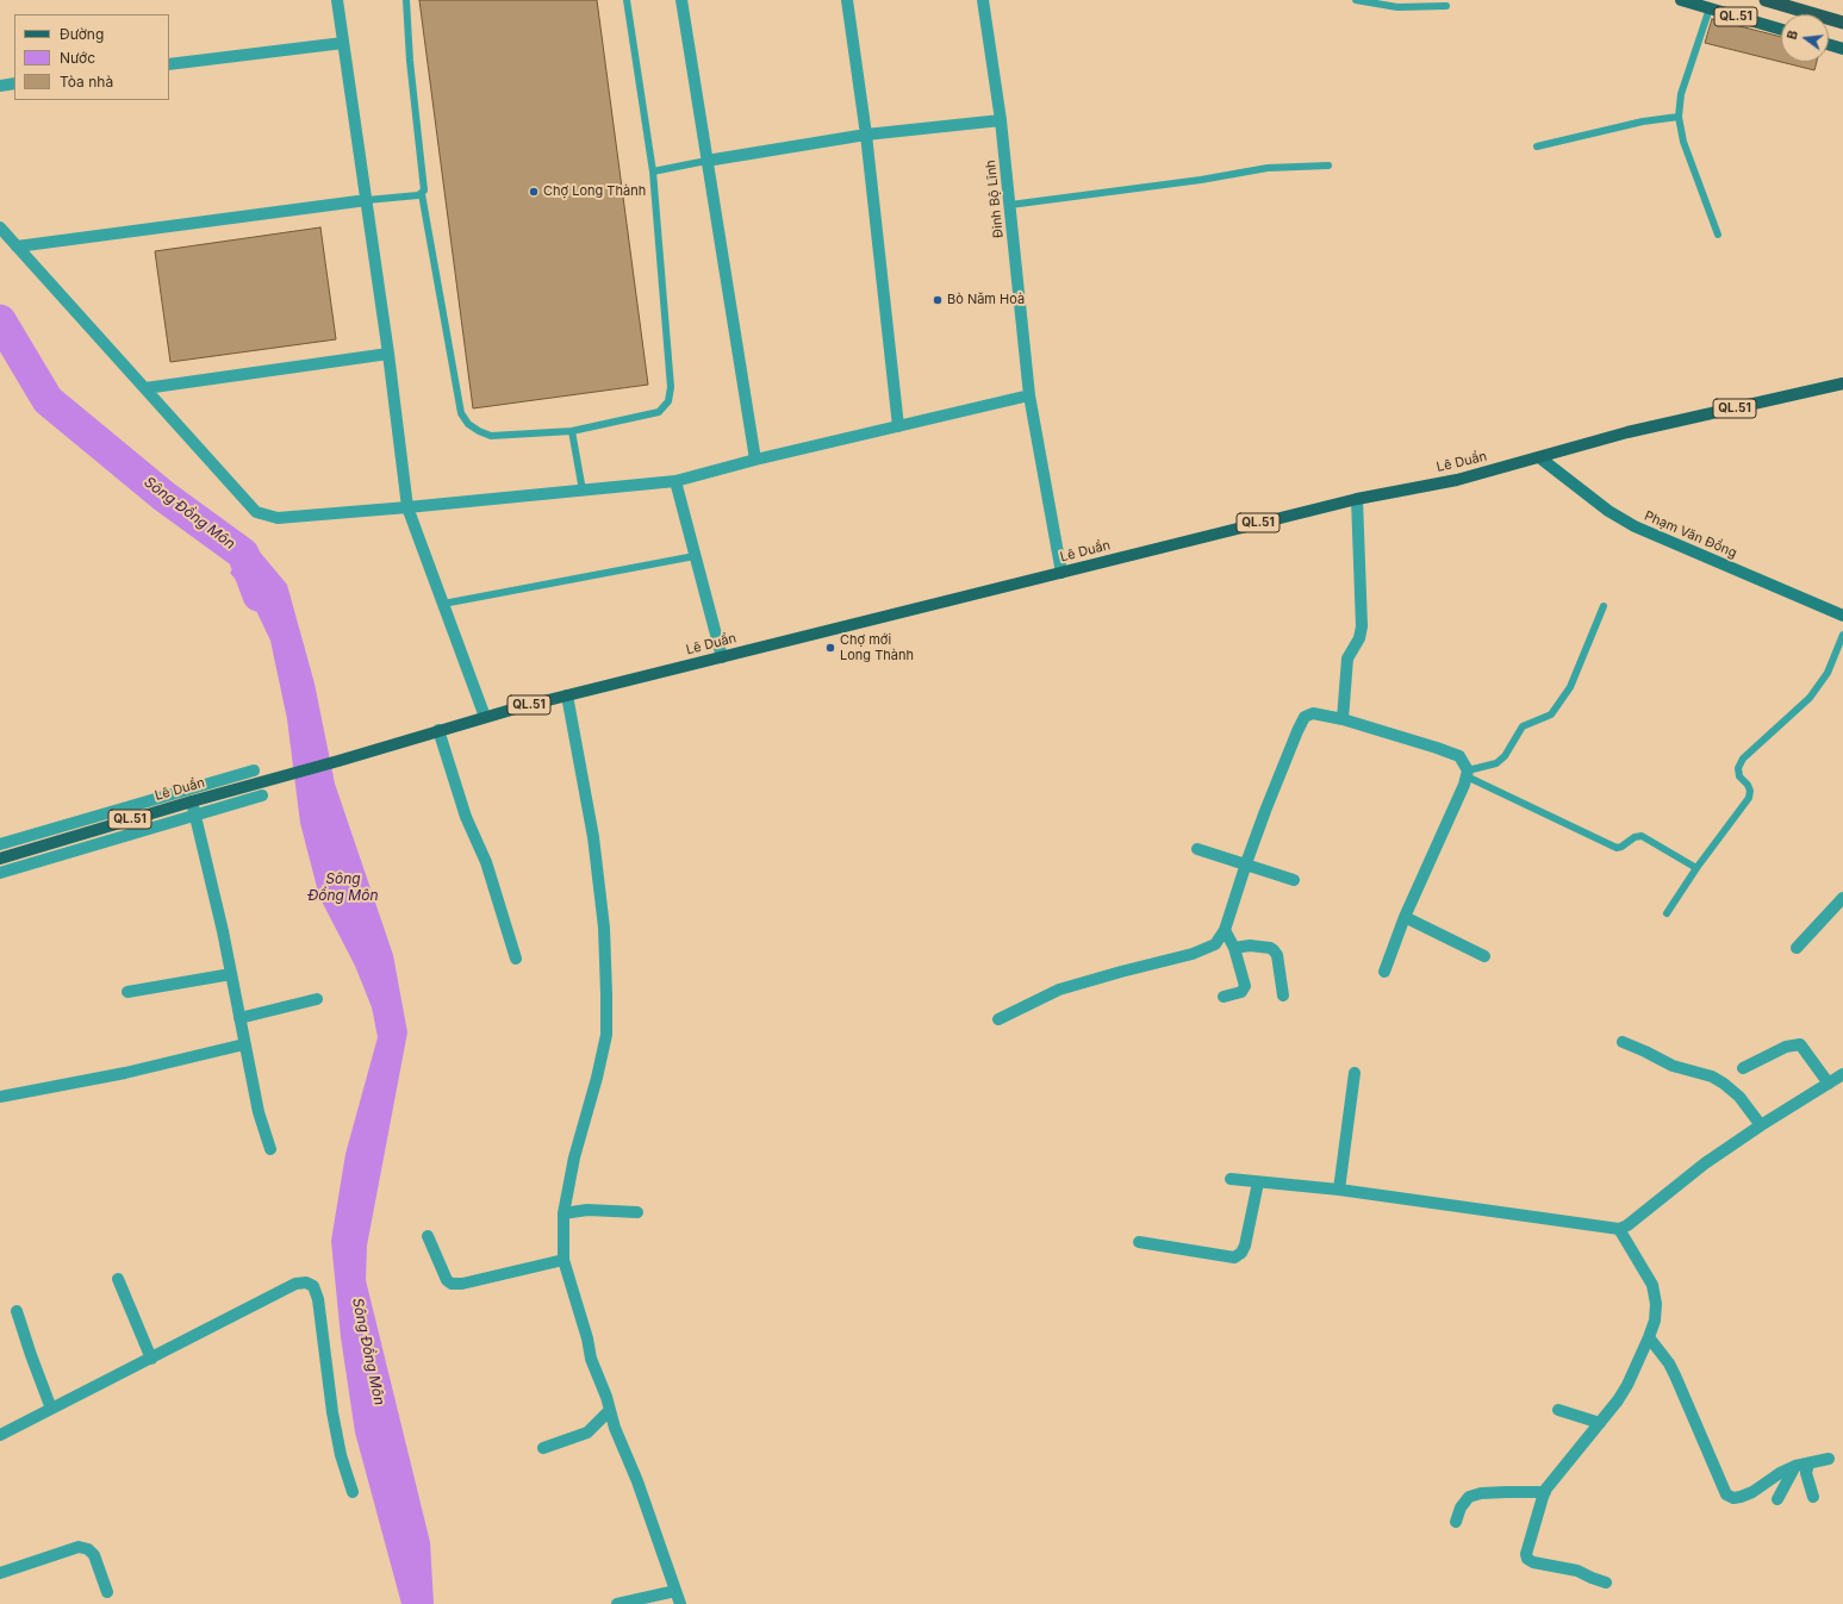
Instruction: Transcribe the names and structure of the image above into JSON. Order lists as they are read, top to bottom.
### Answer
{
  "streets": {
    "highway": ["QL.51"],
    "main road": ["Lê Duẩn", "Phạm Văn Đồng"],
    "street": ["Đinh Bộ Lĩnh"]
  },
  "crossings": [
    ["Đinh Bộ Lĩnh", "Lê Duẩn"],
    ["Lê Duẩn", "Phạm Văn Đồng"]
  ],
  "water": ["Sông Đồng Môn"],
  "places": ["Chợ Long Thành", "Bò Năm Hoà", "Chợ mới Long Thành"],
  "legend": ["Đường", "Nước", "Tòa nhà"],
  "north": "left"
}
